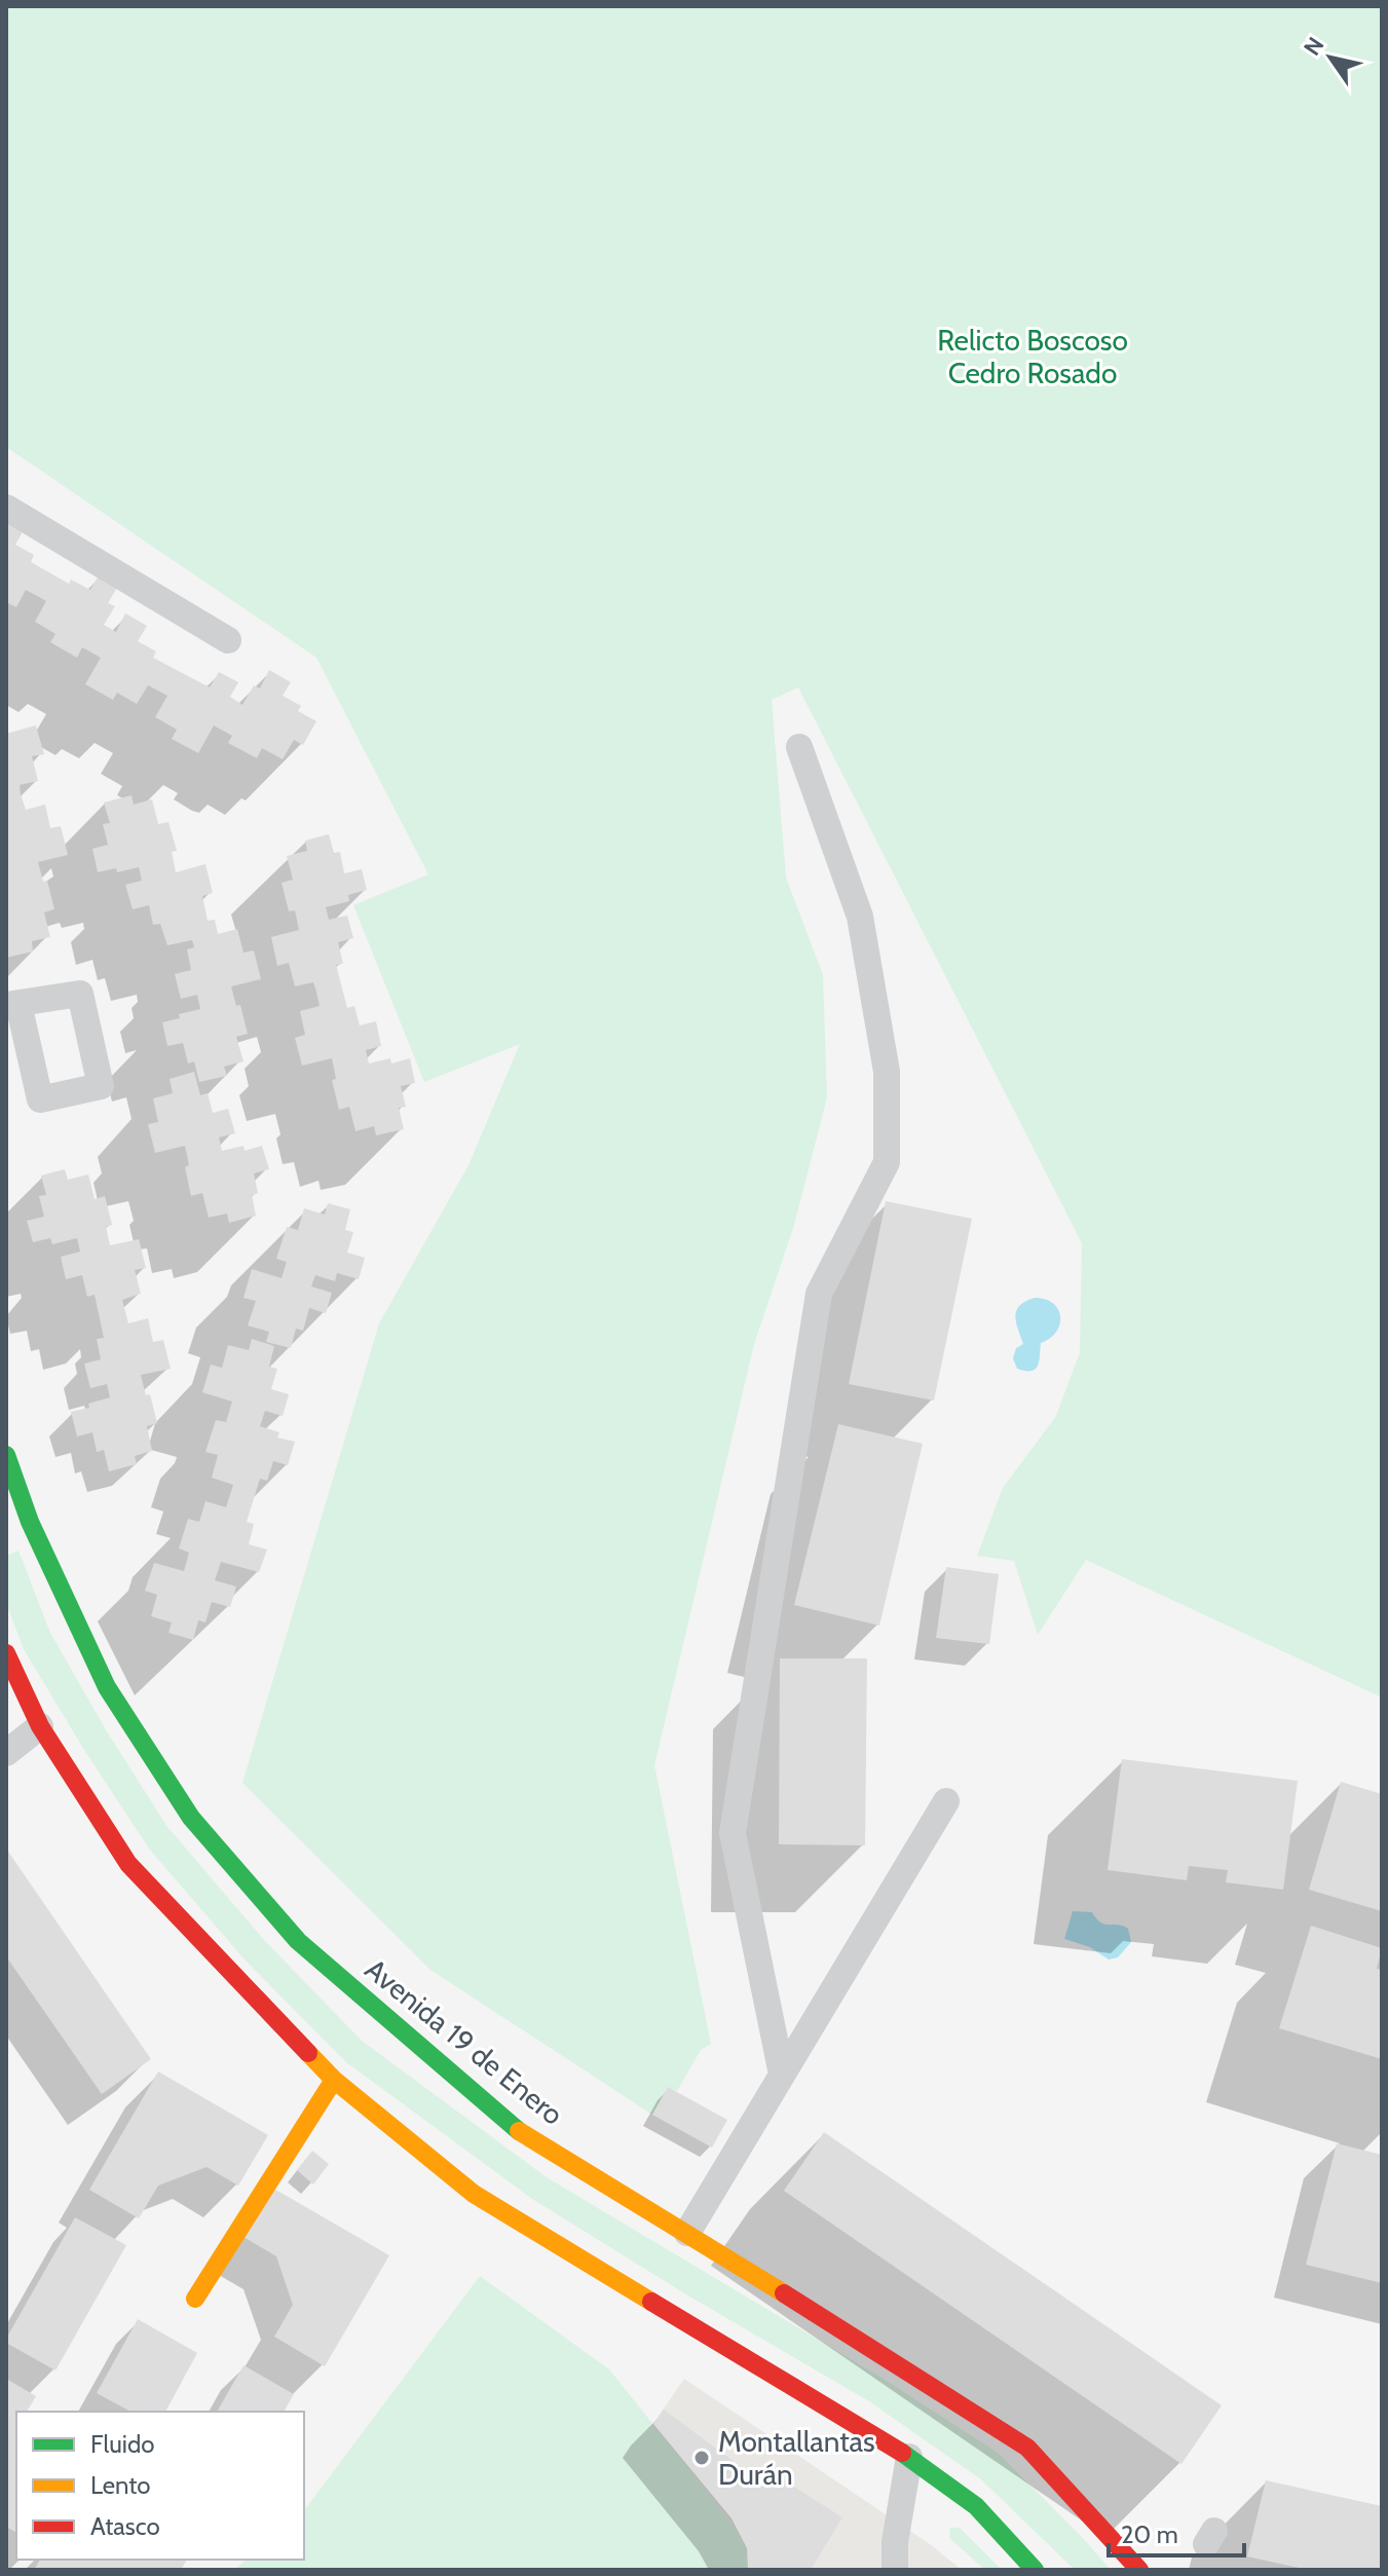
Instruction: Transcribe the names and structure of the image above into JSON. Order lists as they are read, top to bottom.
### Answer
{
  "streets": {
    "main road": ["Avenida 19 de Enero"]
  },
  "parks": ["Relicto Boscoso Cedro Rosado"],
  "places": ["Montallantas Durán"],
  "legend": ["Fluido", "Lento", "Atasco"],
  "scale_bar": "20 m",
  "north": "top left"
}
